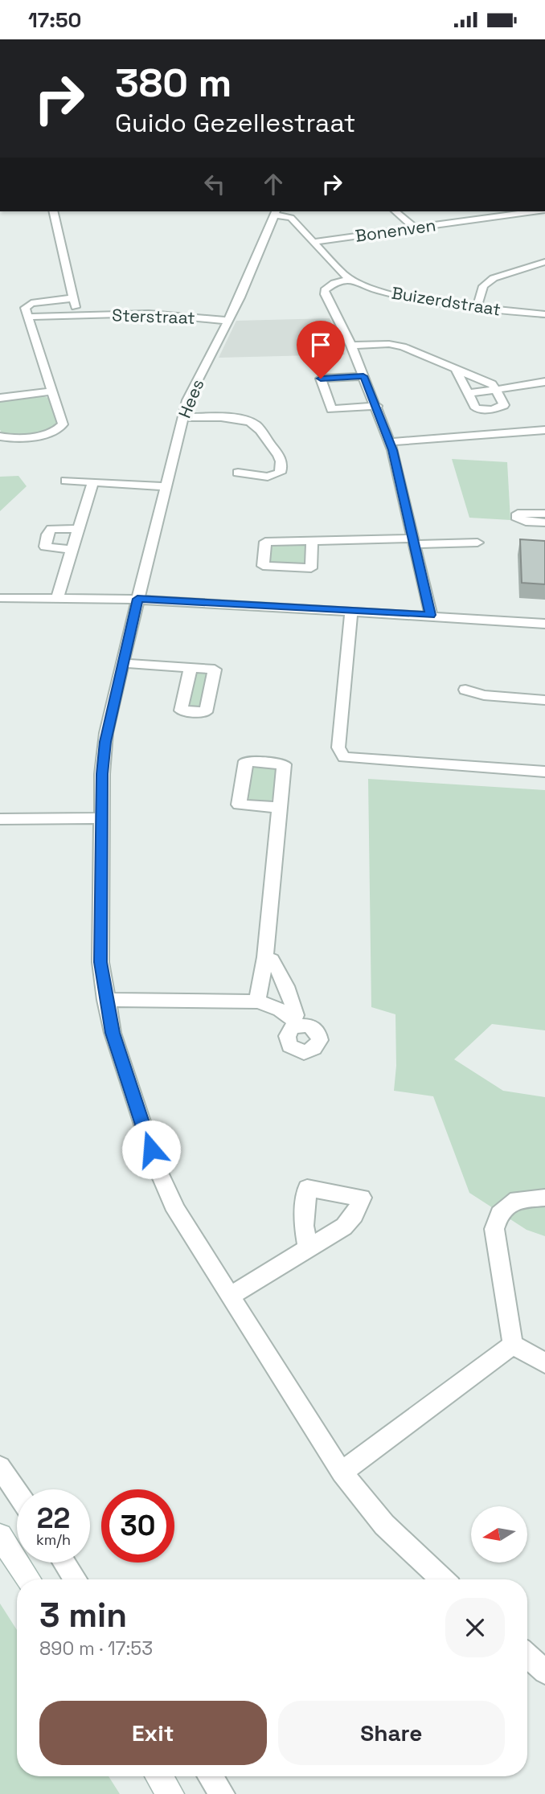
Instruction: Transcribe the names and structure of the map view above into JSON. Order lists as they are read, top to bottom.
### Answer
{
  "streets": {
    "street": [
      "Bonenven",
      "Buizerdstraat",
      "Sterstraat",
      "Hees"
    ]
  },
  "crossings": [
    ["Bonenven", "Buizerdstraat"],
    ["Buizerdstraat", "Hees"],
    ["Sterstraat", "Hees"]
  ],
  "north": "left",
  "page": {
    "status": "17:50",
    "turn": ["380 m", "Guido Gezellestraat"],
    "speed": "22 km/h",
    "limit": "30",
    "heading": ["3 min", "890 m · 17:53"],
    "buttons": ["Exit", "Share"]
  }
}
